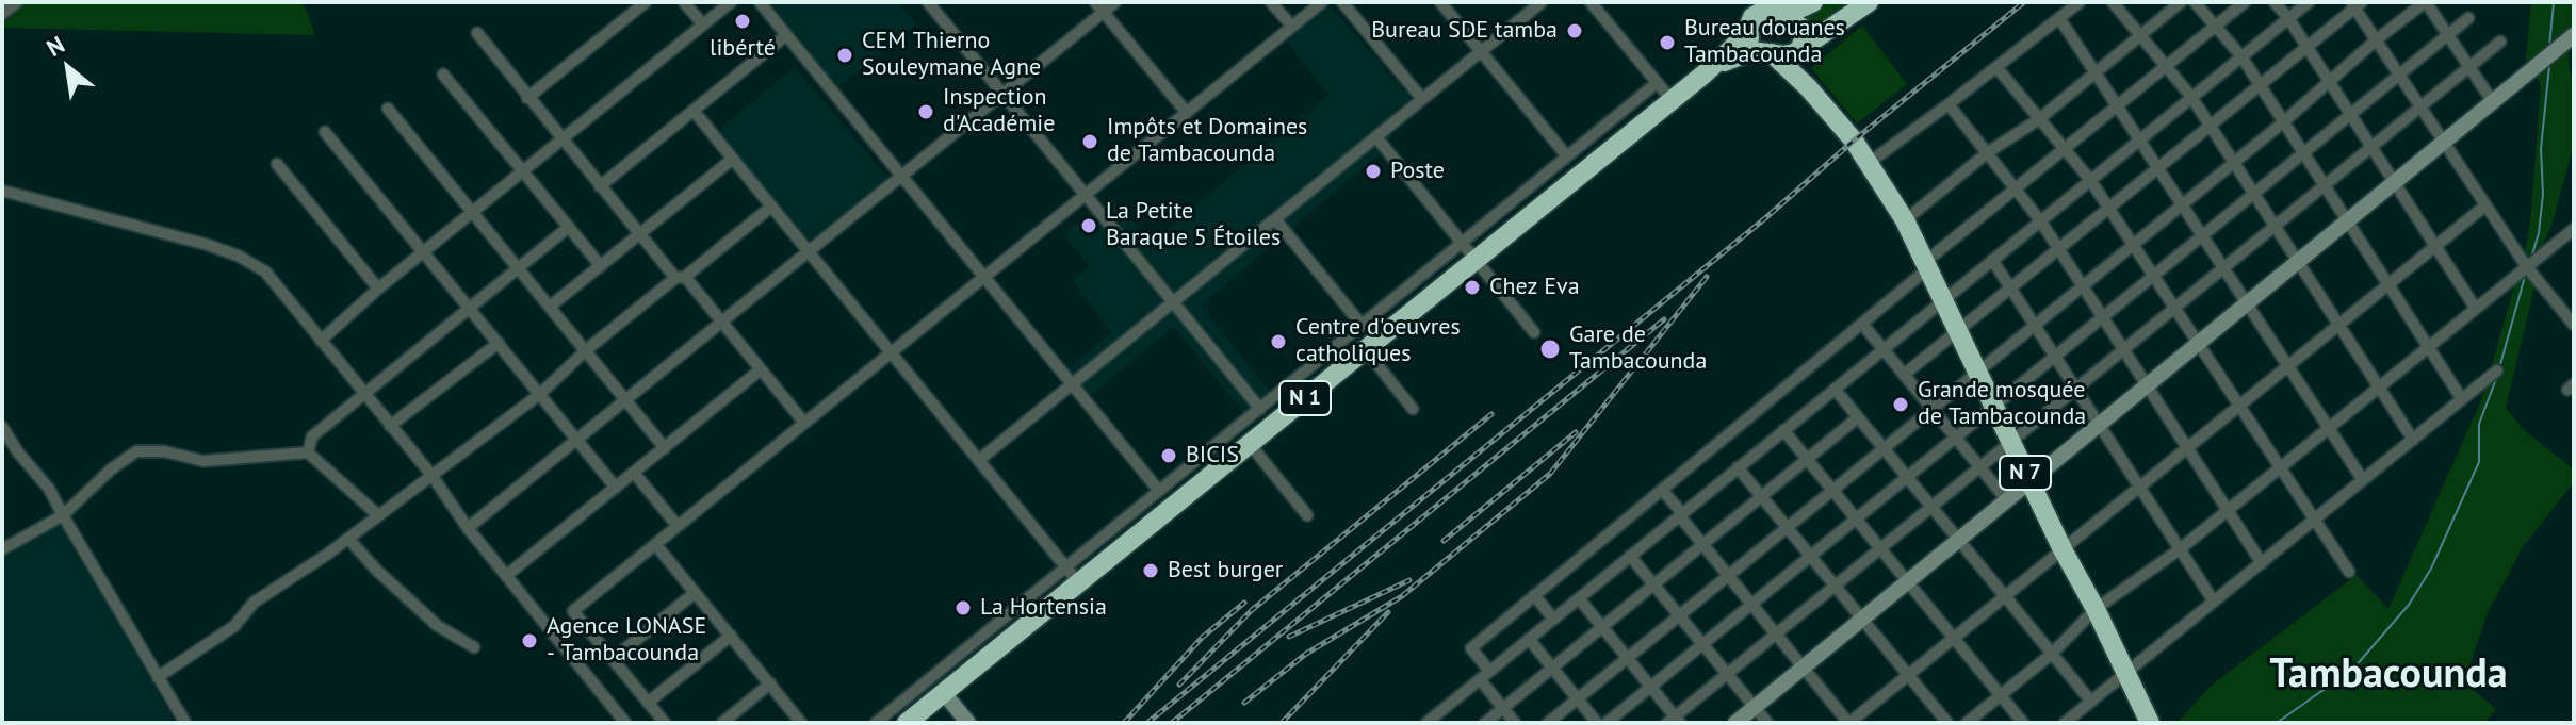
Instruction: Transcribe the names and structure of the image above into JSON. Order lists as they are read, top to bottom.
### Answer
{
  "streets": {
    "highway": ["N 1", "N 7"]
  },
  "crossings": [
    ["N 1", "N 7"]
  ],
  "districts": ["Tambacounda"],
  "places": [
    "libérté",
    "Bureau SDE tamba",
    "Bureau douanes Tambacounda",
    "CEM Thierno Souleymane Agne",
    "Inspection d'Académie",
    "Impôts et Domaines de Tambacounda",
    "Poste",
    "La Petite Baraque 5 Étoiles",
    "Chez Eva",
    "Centre d'oeuvres catholiques",
    "Gare de Tambacounda",
    "Grande mosquée de Tambacounda",
    "BICIS",
    "Best burger",
    "La Hortensia",
    "Agence LONASE - Tambacounda"
  ],
  "north": "top left"
}
